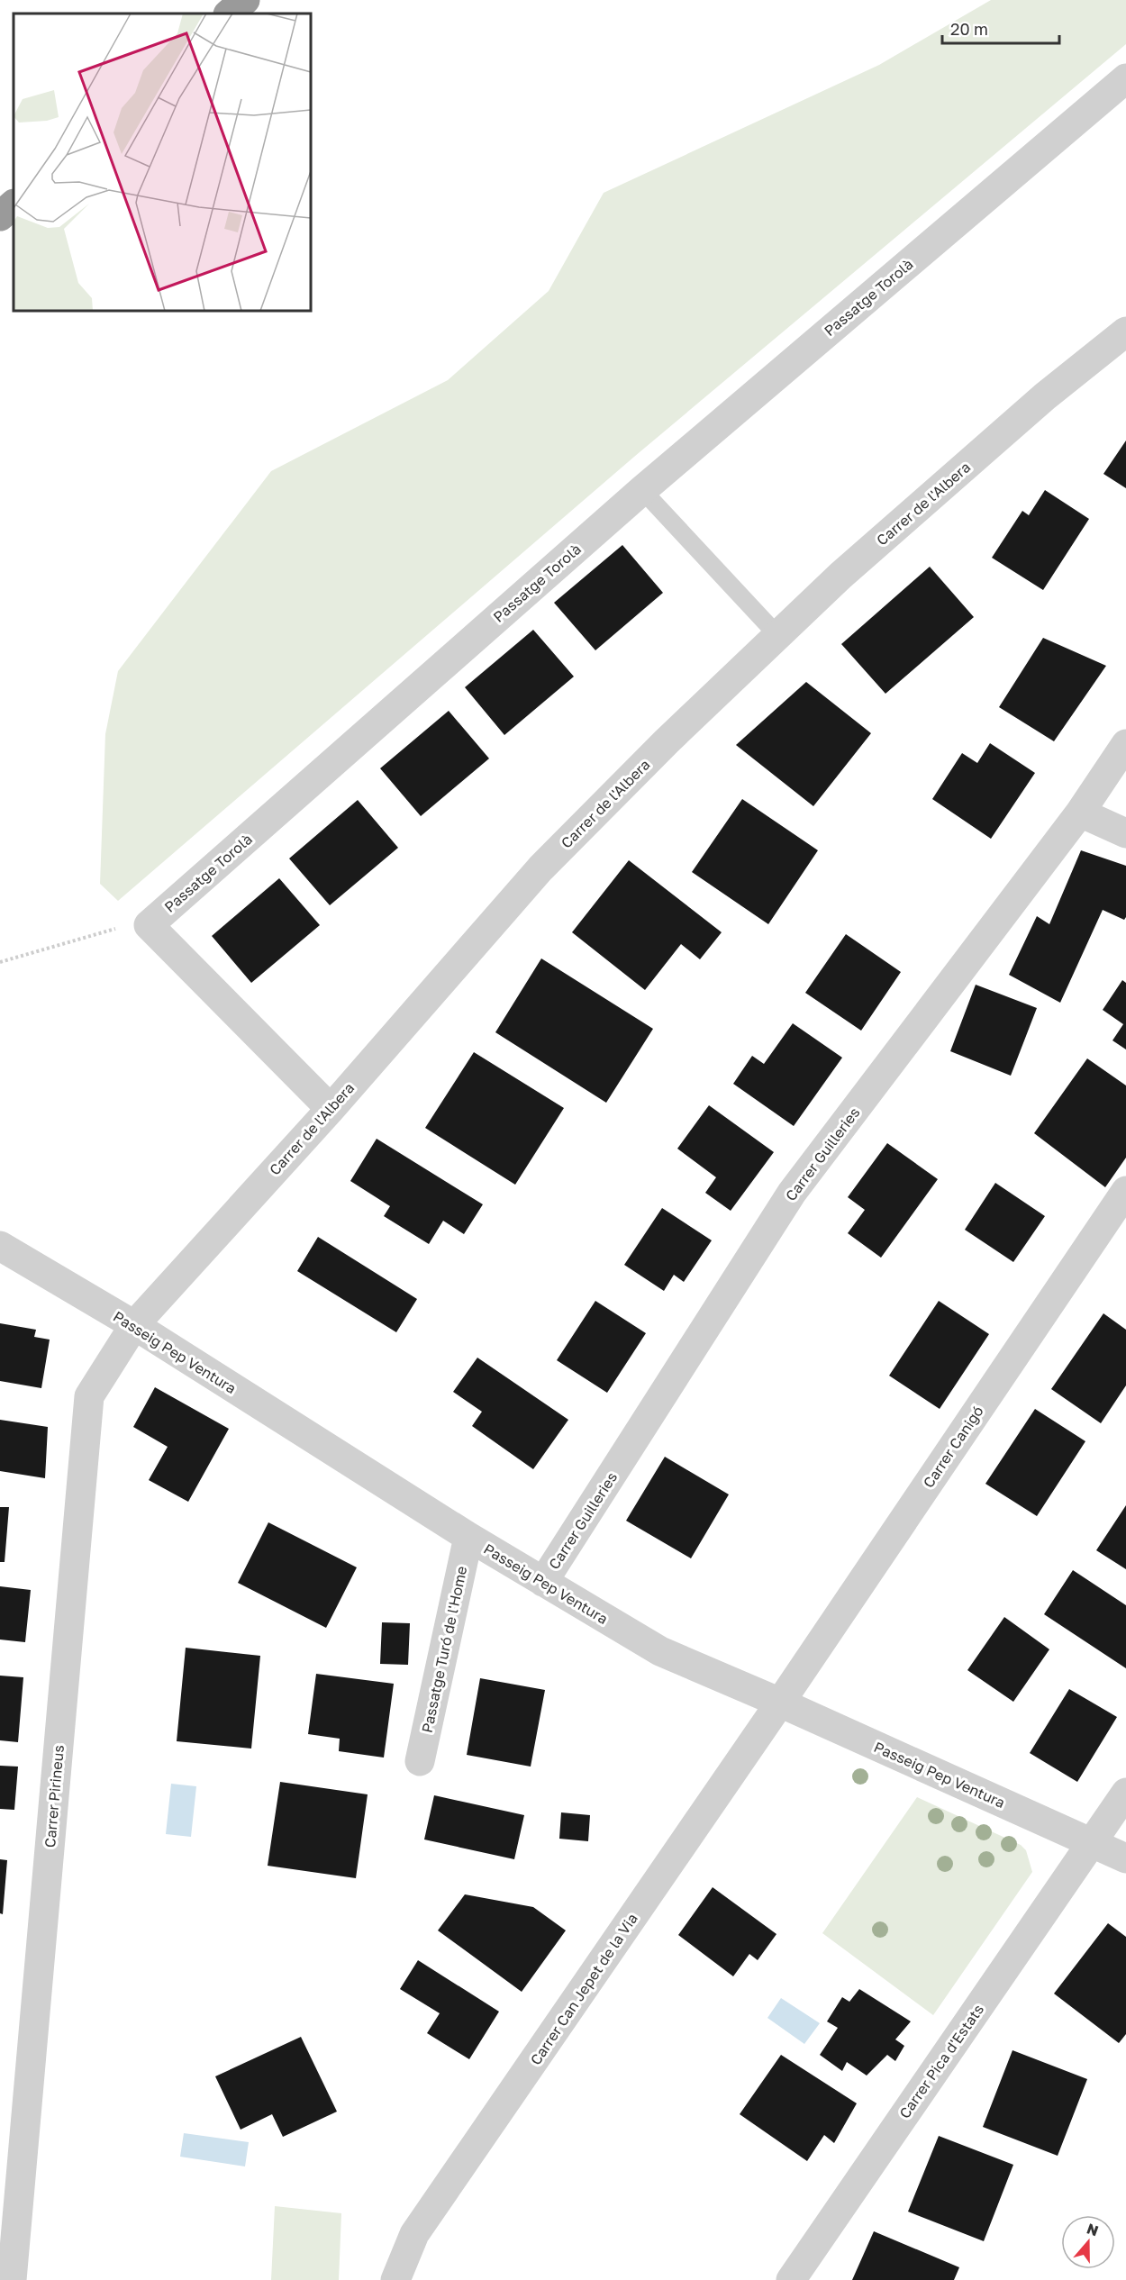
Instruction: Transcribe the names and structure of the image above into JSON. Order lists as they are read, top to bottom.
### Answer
{
  "streets": {
    "street": [
      "Passatge Torolà",
      "Carrer de l'Albera",
      "Carrer Guilleries",
      "Passeig Pep Ventura",
      "Carrer Canigó",
      "Passatge Turó de l'Home",
      "Carrer Pirineus",
      "Carrer Can Jepet de la Via",
      "Carrer Pica d'Estats"
    ]
  },
  "crossings": [
    ["Passatge Torolà", "Carrer de l'Albera"],
    ["Carrer de l'Albera", "Passeig Pep Ventura"],
    ["Carrer de l'Albera", "Carrer Pirineus"],
    ["Carrer Guilleries", "Passeig Pep Ventura"],
    ["Passeig Pep Ventura", "Carrer Canigó"],
    ["Passeig Pep Ventura", "Passatge Turó de l'Home"],
    ["Passeig Pep Ventura", "Carrer Pirineus"],
    ["Passeig Pep Ventura", "Carrer Can Jepet de la Via"],
    ["Passeig Pep Ventura", "Carrer Pica d'Estats"],
    ["Carrer Canigó", "Carrer Can Jepet de la Via"]
  ],
  "scale_bar": "20 m",
  "north": "top"
}
